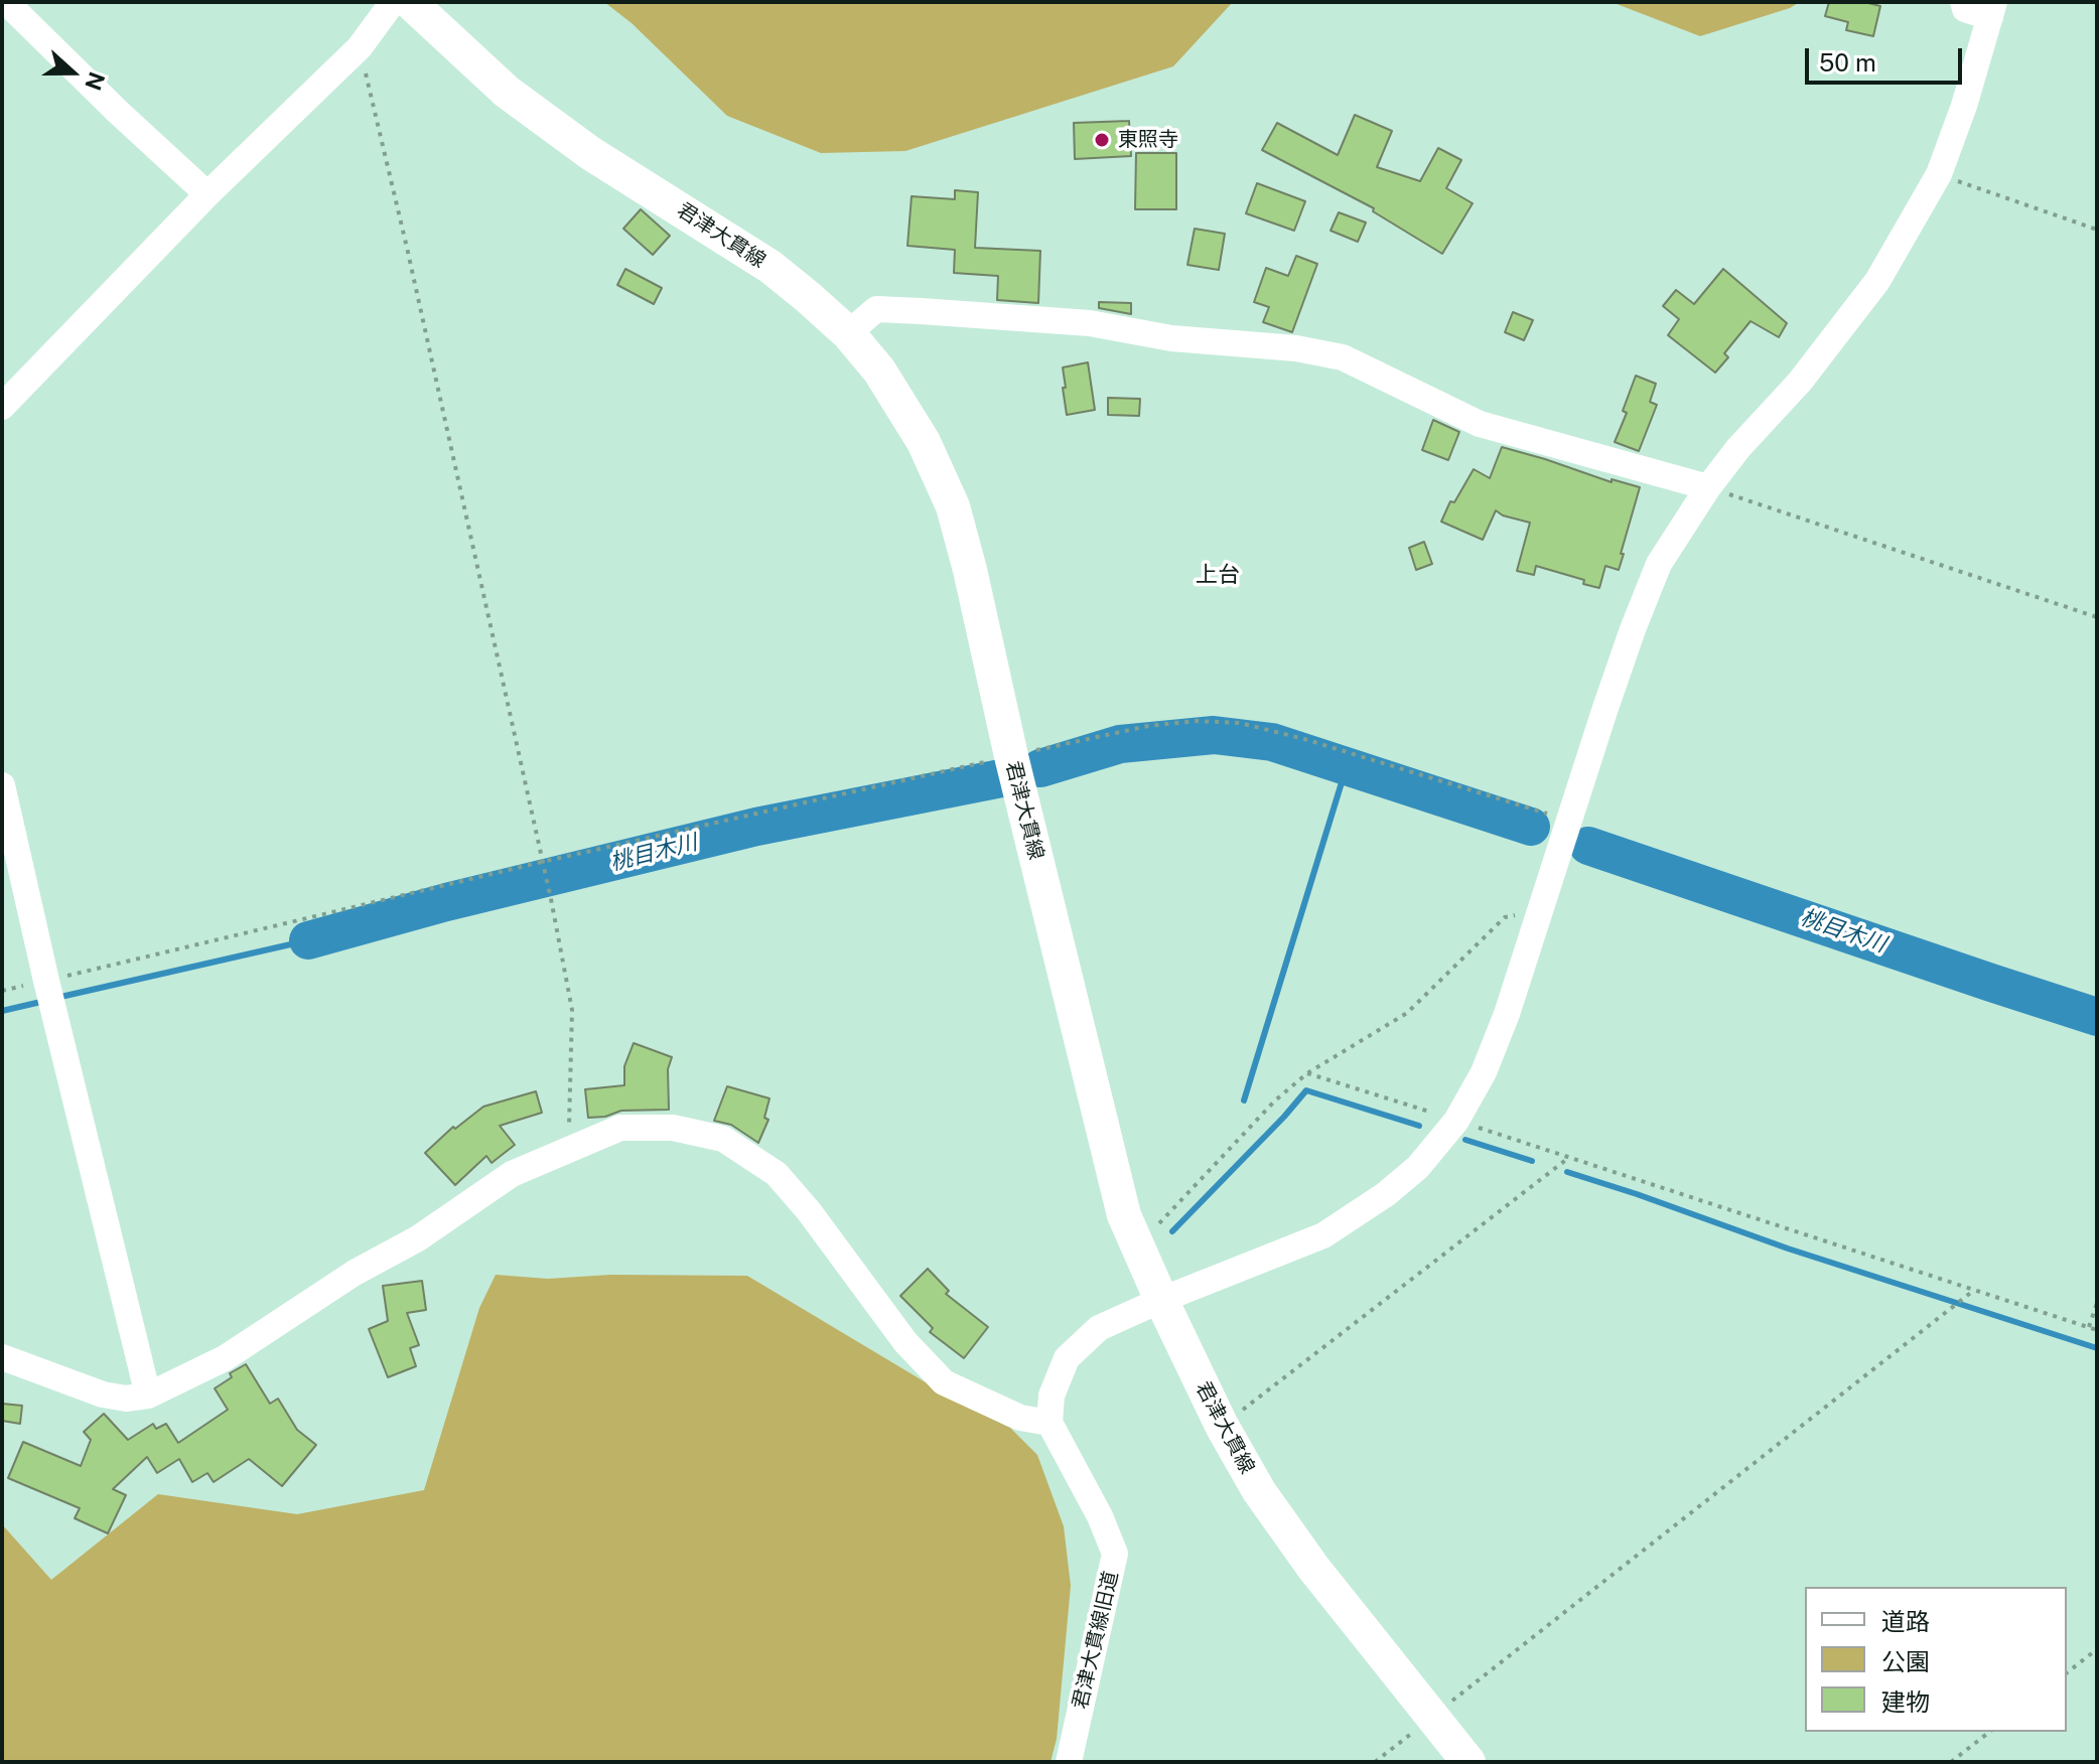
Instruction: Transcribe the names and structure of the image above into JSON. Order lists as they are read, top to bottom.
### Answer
{
  "streets": {
    "main road": ["君津大貫線"],
    "street": ["君津大貫線旧道"]
  },
  "districts": ["上台"],
  "water": ["桃目木川"],
  "places": ["東照寺"],
  "legend": ["道路", "公園", "建物"],
  "scale_bar": "50 m",
  "north": "right"
}
